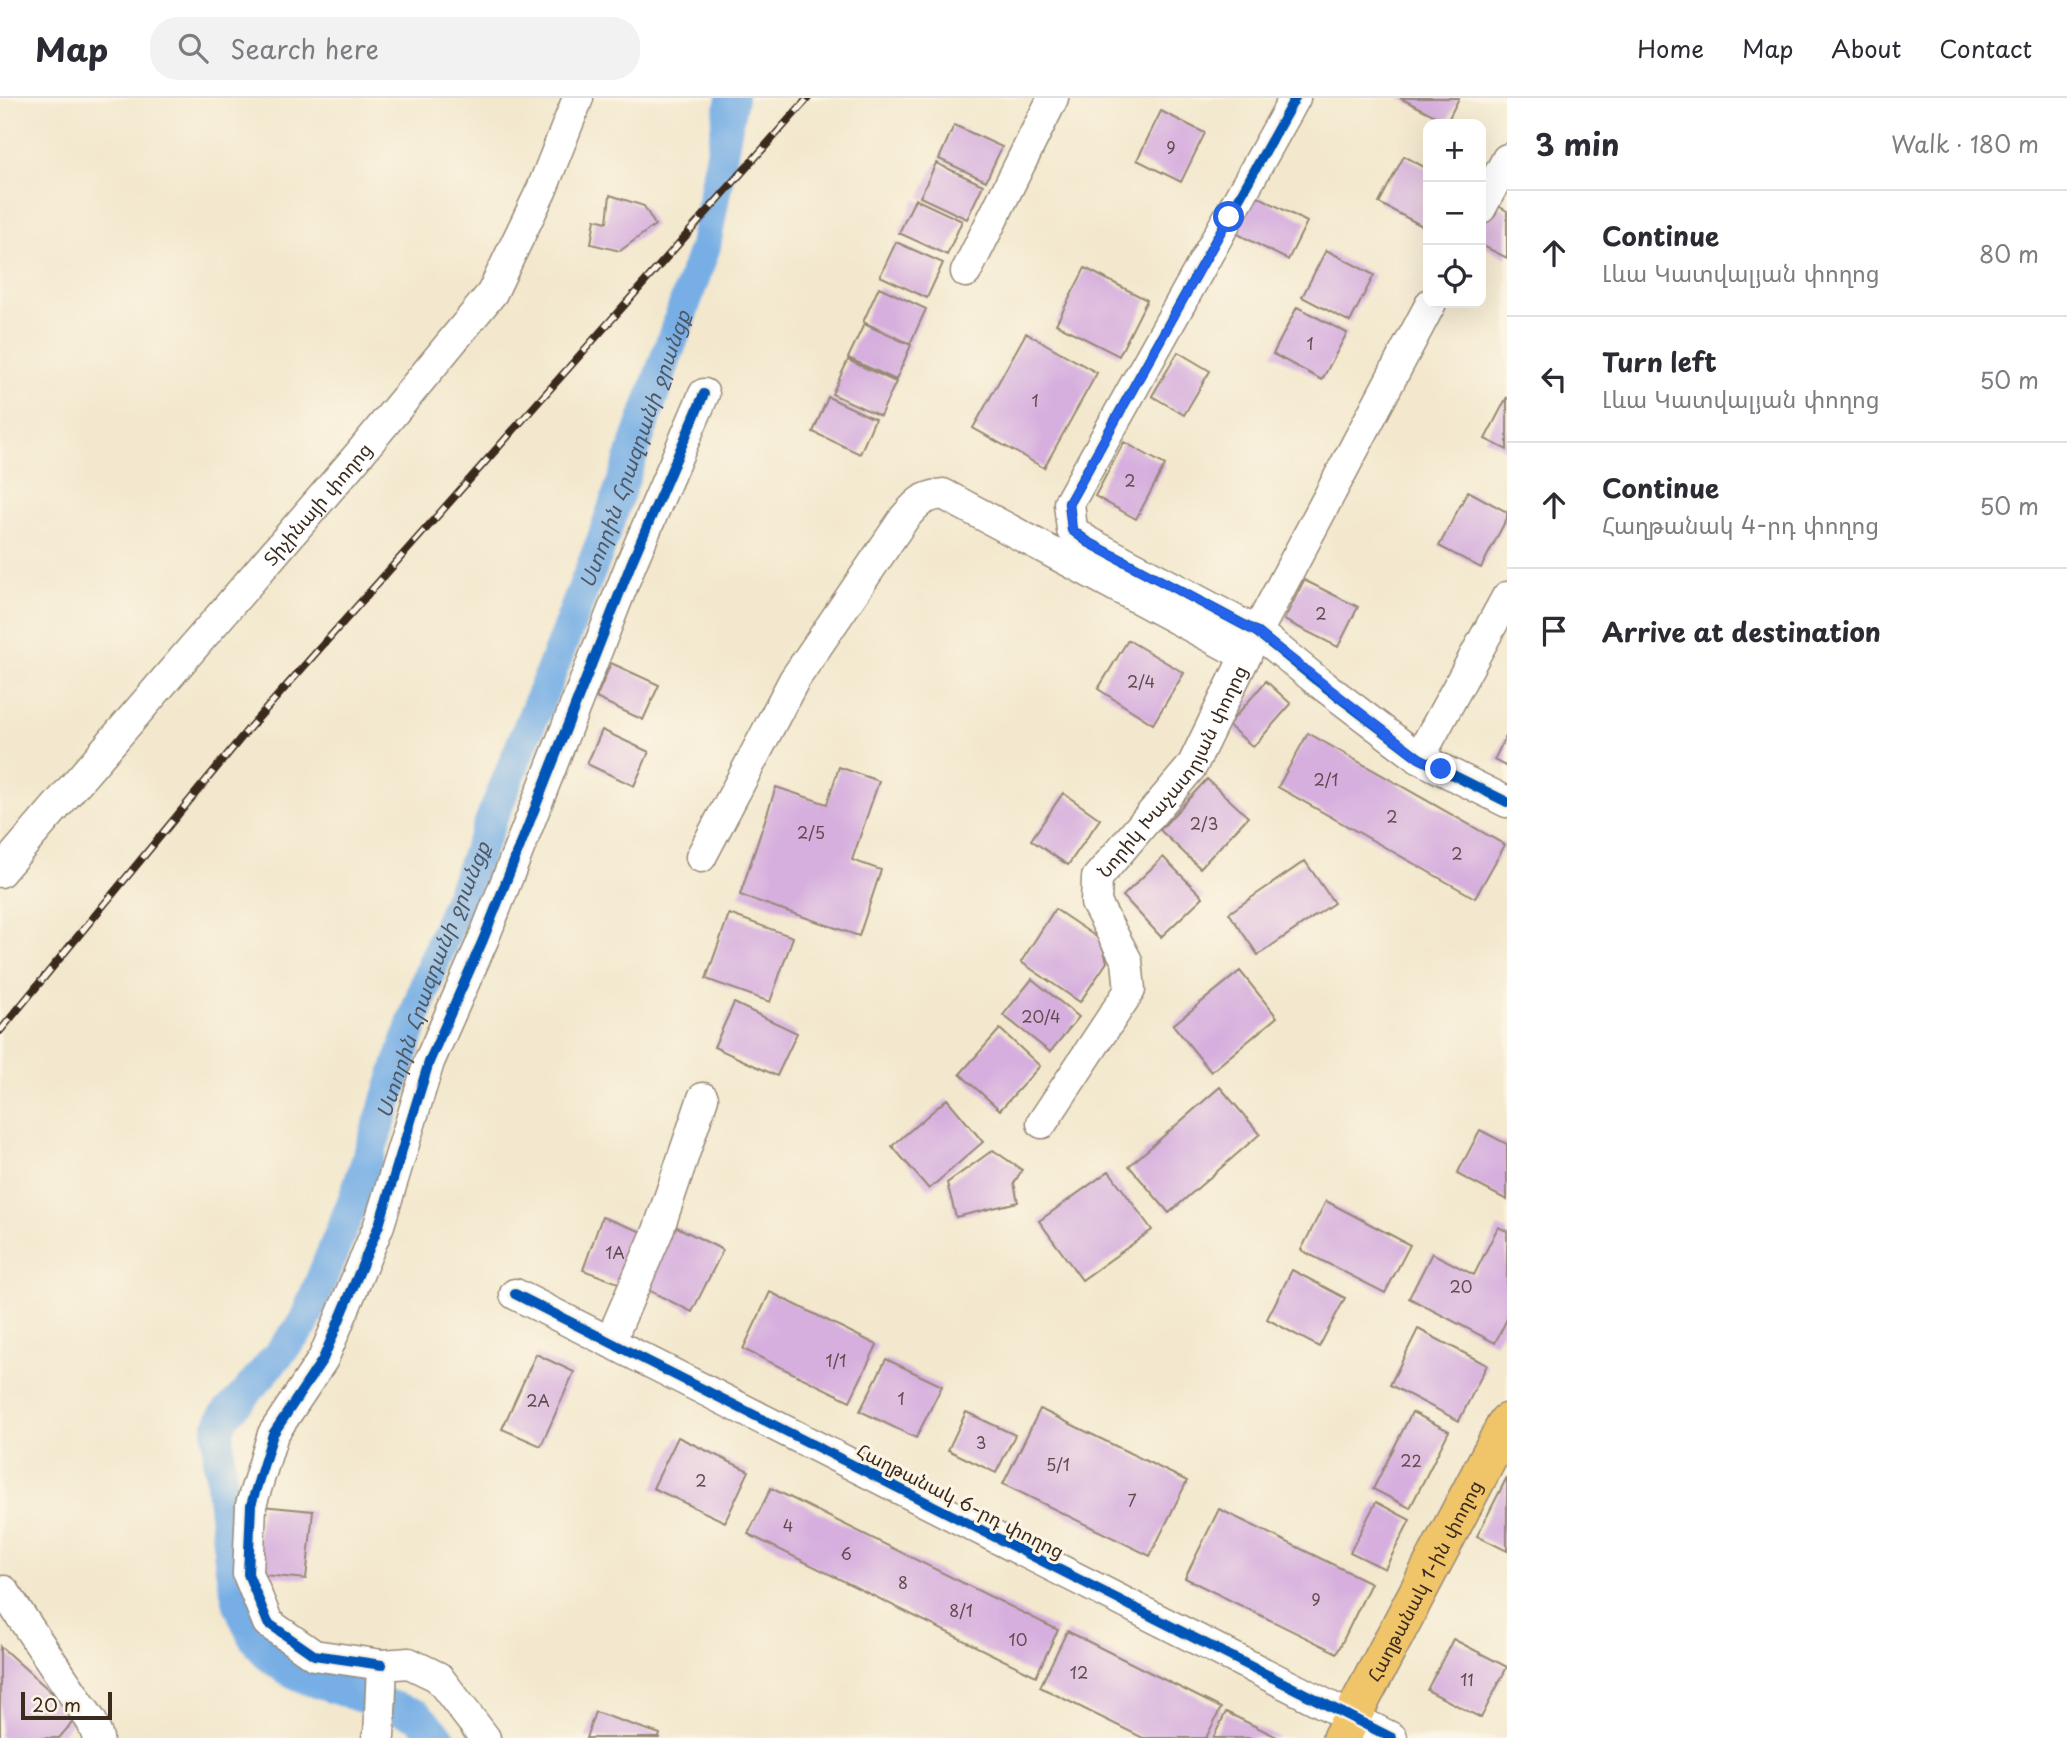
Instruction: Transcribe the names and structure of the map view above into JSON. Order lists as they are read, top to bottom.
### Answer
{
  "streets": {
    "main road": ["Հաղթանակ 1-ին փողոց"],
    "street": ["Տիչինայի փողոց", "Նորիկ Խաչատրյան փողոց", "Հաղթանակ 6-րդ փողոց"]
  },
  "crossings": [
    ["Հաղթանակ 6-րդ փողոց", "Հաղթանակ 1-ին փողոց"]
  ],
  "water": ["Ստորին Հրազդանի ջրանցք"],
  "house_numbers": [
    "9",
    "1",
    "1",
    "2",
    "2",
    "2/4",
    "2/1",
    "2",
    "2/3",
    "2/5",
    "2",
    "20/4",
    "1А",
    "20",
    "1/1",
    "1",
    "2А",
    "3",
    "22",
    "5/1",
    "2",
    "7",
    "4",
    "6",
    "8",
    "9",
    "8/1",
    "10",
    "12",
    "11"
  ],
  "scale_bar": "20 m",
  "page": {
    "header": "Map",
    "search": "Search here",
    "nav": [
      "Home",
      "Map",
      "About",
      "Contact"
    ],
    "heading": ["3 min", "Walk · 180 m"],
    "map_buttons": ["+", "−"],
    "list": [
      ["Continue", "Լևա Կատվալյան փողոց", "80 m"],
      ["Turn left", "Լևա Կատվալյան փողոց", "50 m"],
      ["Continue", "Հաղթանակ 4-րդ փողոց", "50 m"],
      "Arrive at destination"
    ],
    "scale": "20 m"
  }
}
